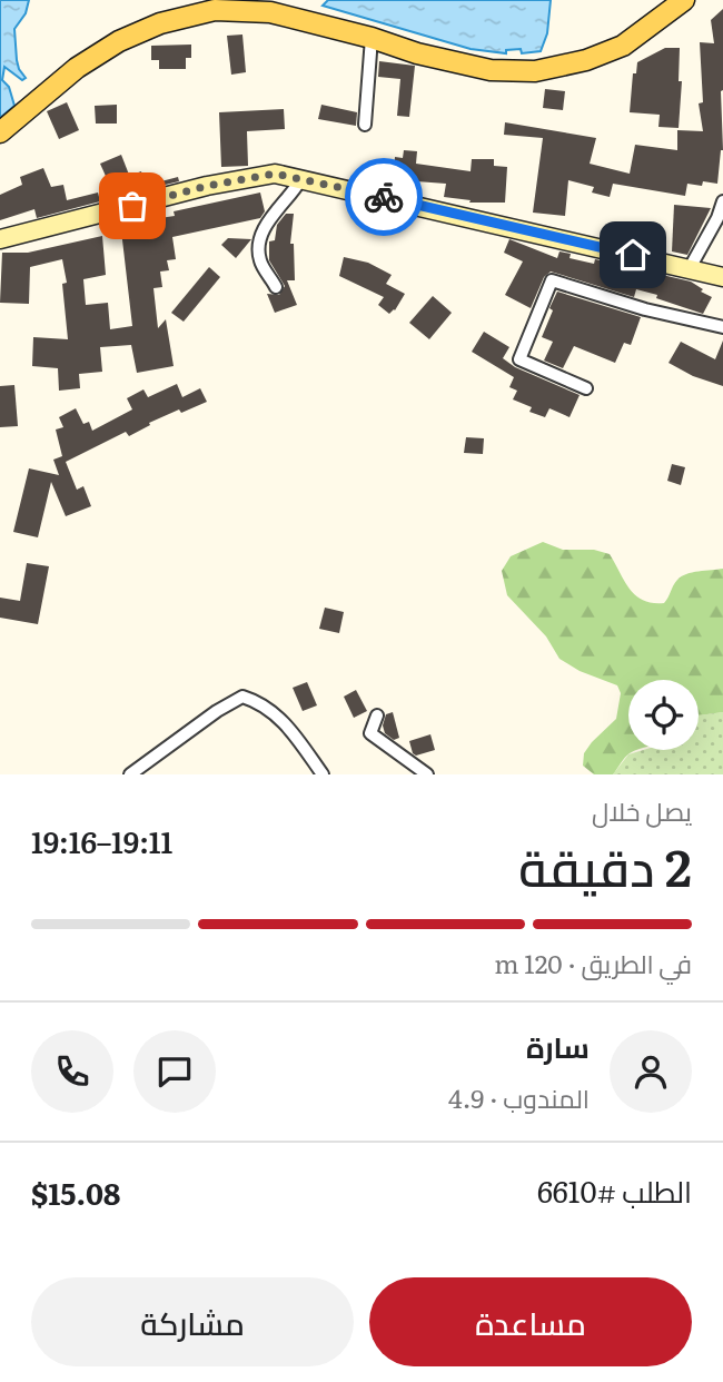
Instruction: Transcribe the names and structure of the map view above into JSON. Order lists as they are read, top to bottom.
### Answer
{
  "page": {
    "heading": ["2 دقيقة", "يصل خلال", "19:11–19:16"],
    "panel": [
      "سارة",
      "المندوب · 4.9",
      "الطلب #6610",
      "$15.08"
    ],
    "bar": "في الطريق · 120 m",
    "buttons": ["مساعدة", "مشاركة"]
  }
}
